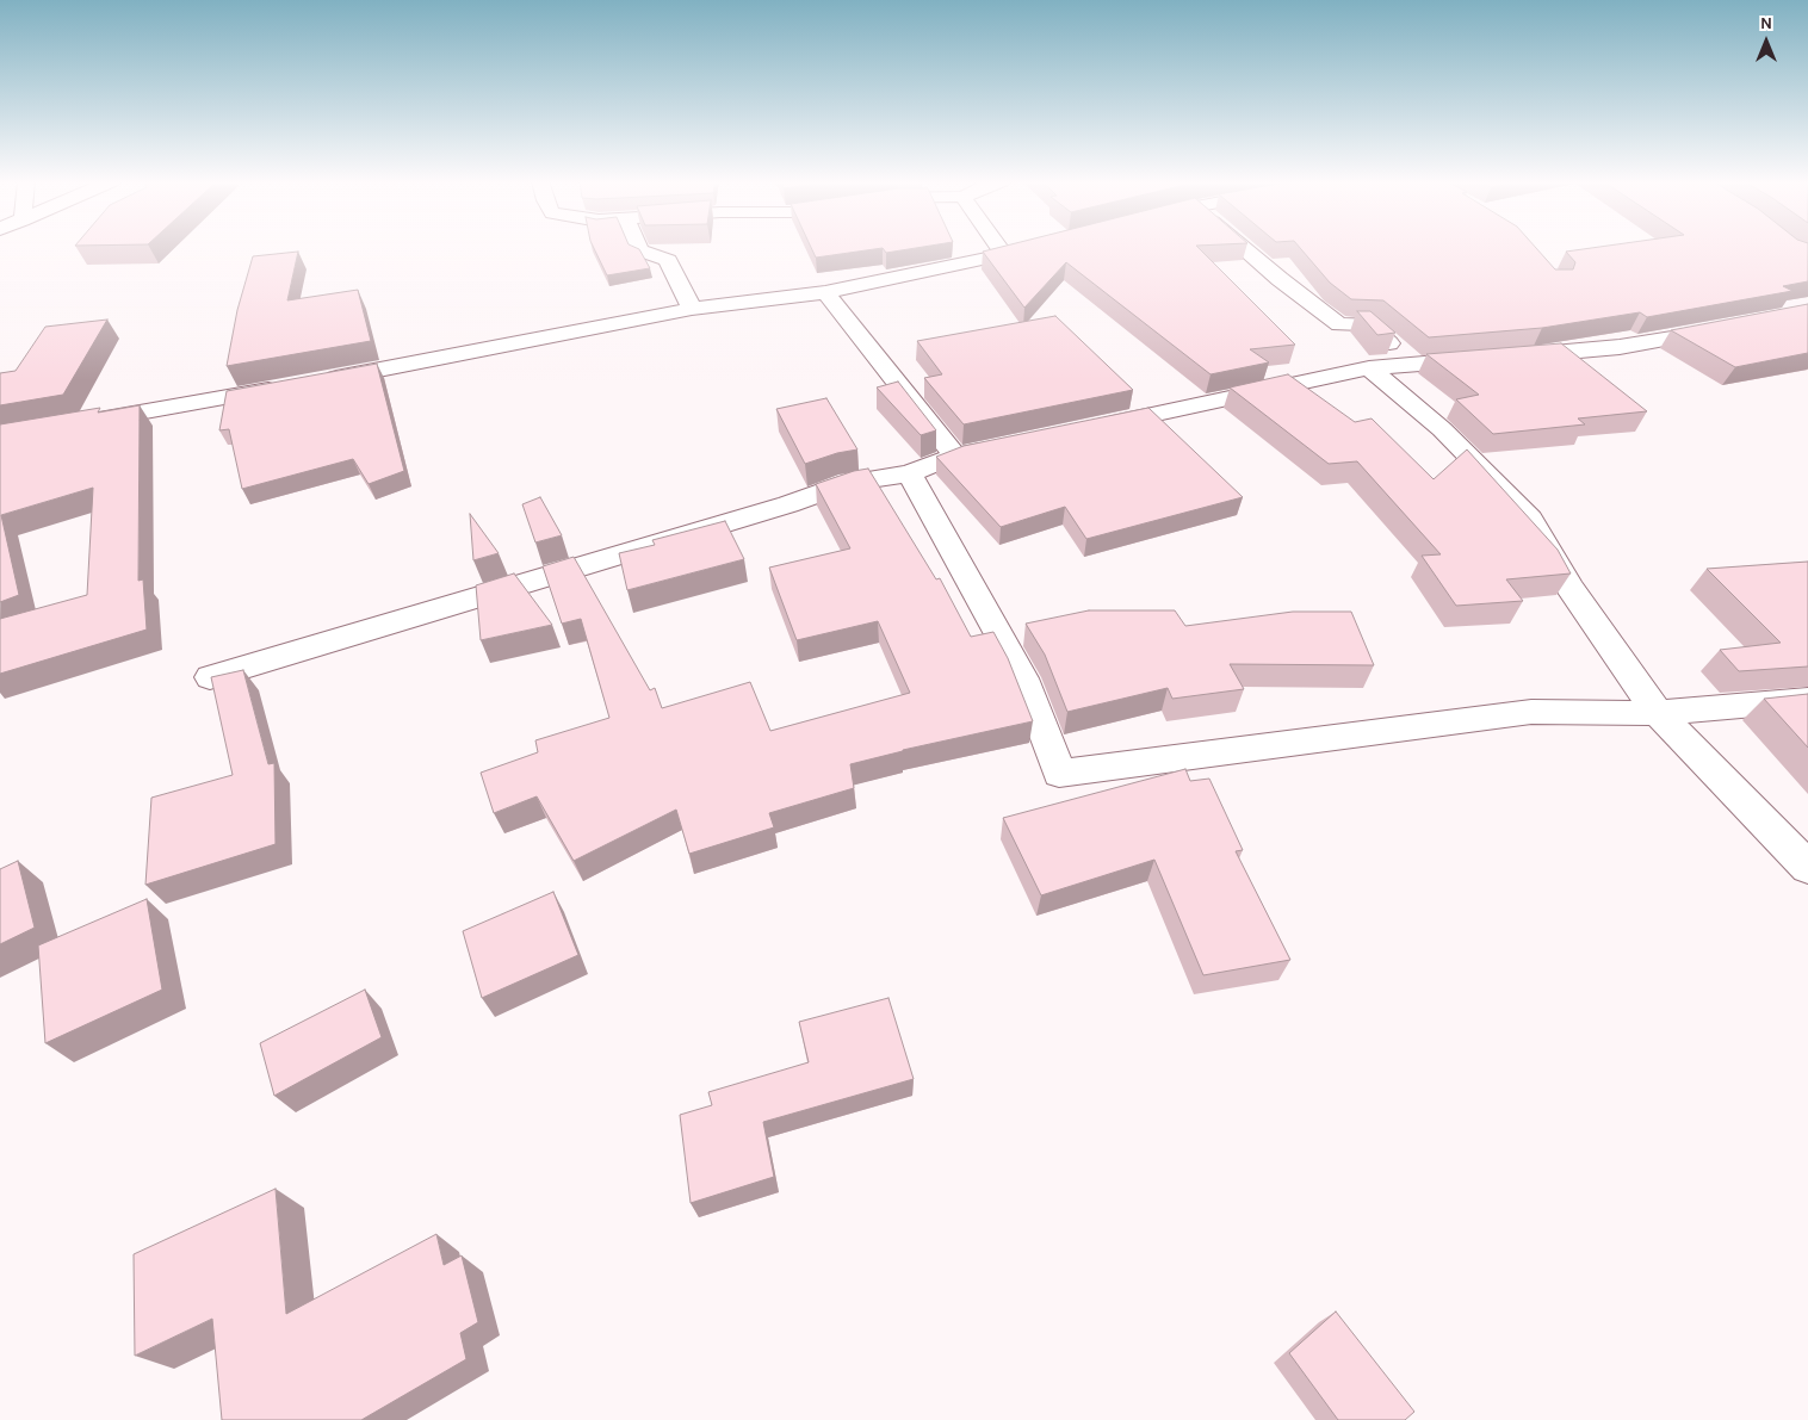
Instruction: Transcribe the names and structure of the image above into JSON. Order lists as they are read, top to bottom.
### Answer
{
  "north": "top"
}
